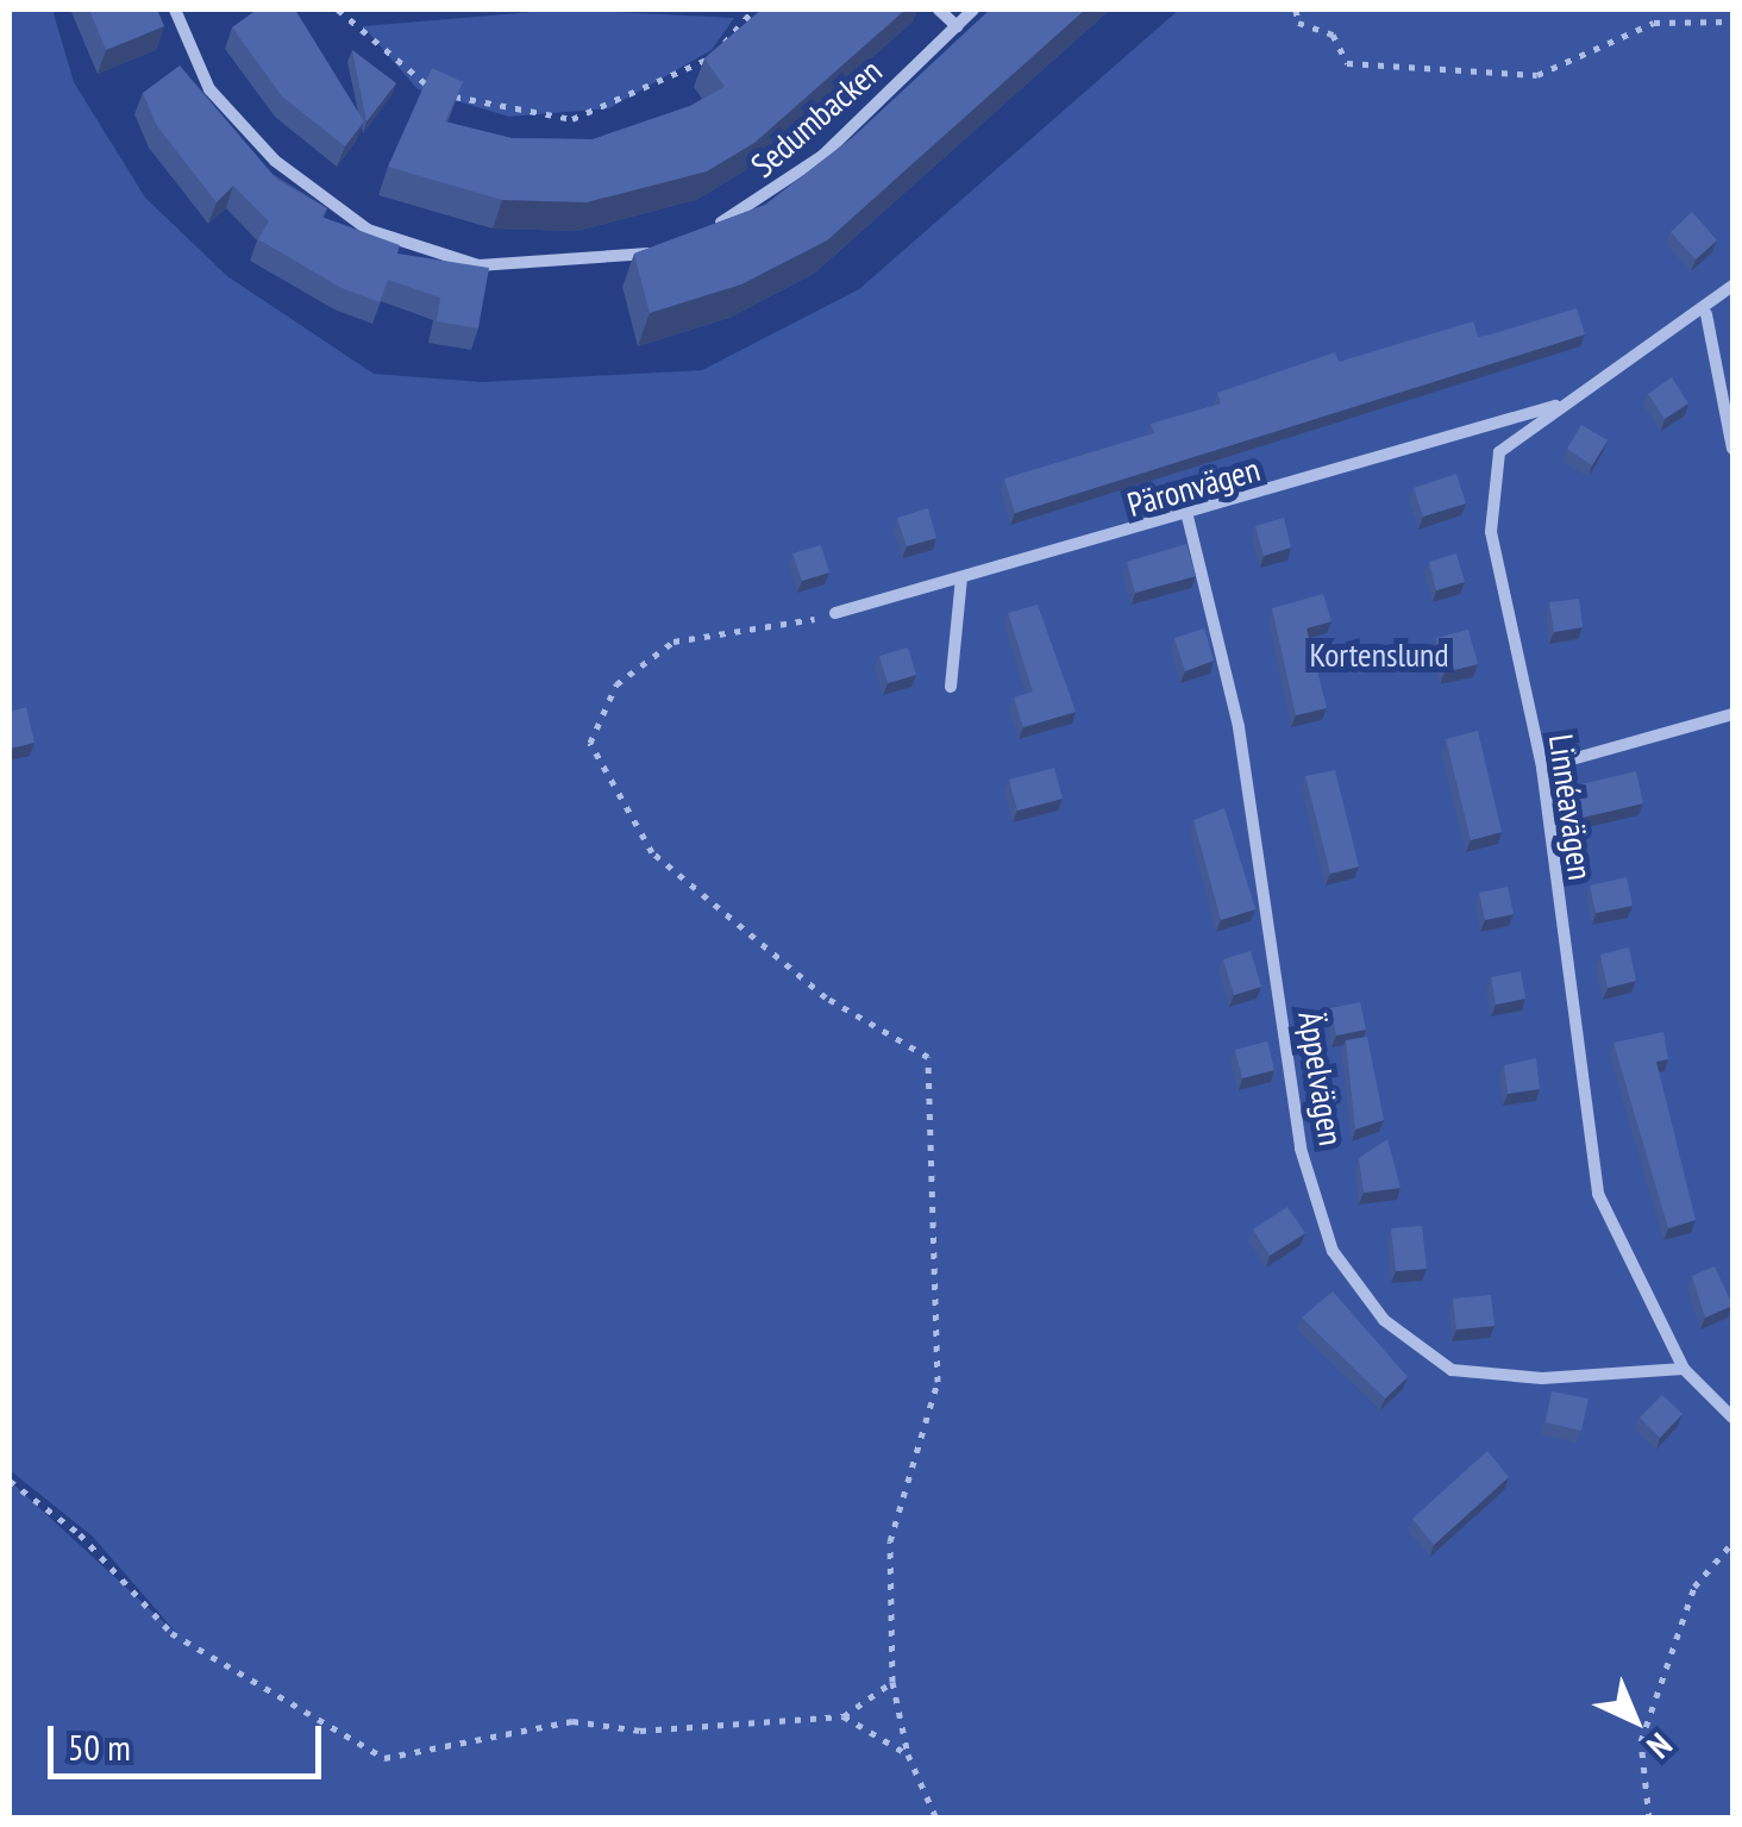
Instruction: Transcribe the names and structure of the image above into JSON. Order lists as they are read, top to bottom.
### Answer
{
  "streets": {
    "street": [
      "Sedumbacken",
      "Päronvägen",
      "Linnéavägen",
      "Äppelvägen"
    ]
  },
  "crossings": [
    ["Päronvägen", "Linnéavägen"],
    ["Päronvägen", "Äppelvägen"],
    ["Linnéavägen", "Äppelvägen"]
  ],
  "parks": ["Kortenslund"],
  "scale_bar": "50 m",
  "north": "bottom right"
}
